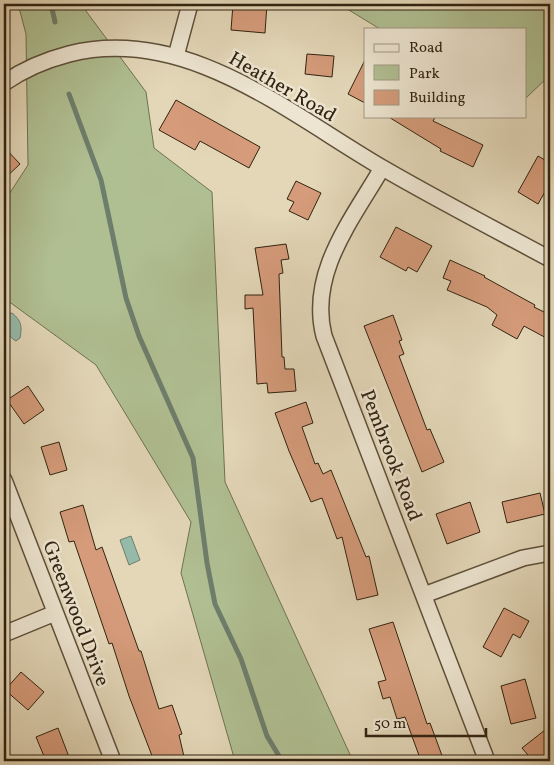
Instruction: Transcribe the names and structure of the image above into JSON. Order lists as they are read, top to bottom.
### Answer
{
  "streets": {
    "street": ["Heather Road", "Pembrook Road", "Greenwood Drive"]
  },
  "crossings": [
    ["Heather Road", "Pembrook Road"]
  ],
  "legend": ["Road", "Park", "Building"],
  "scale_bar": "50 m"
}
